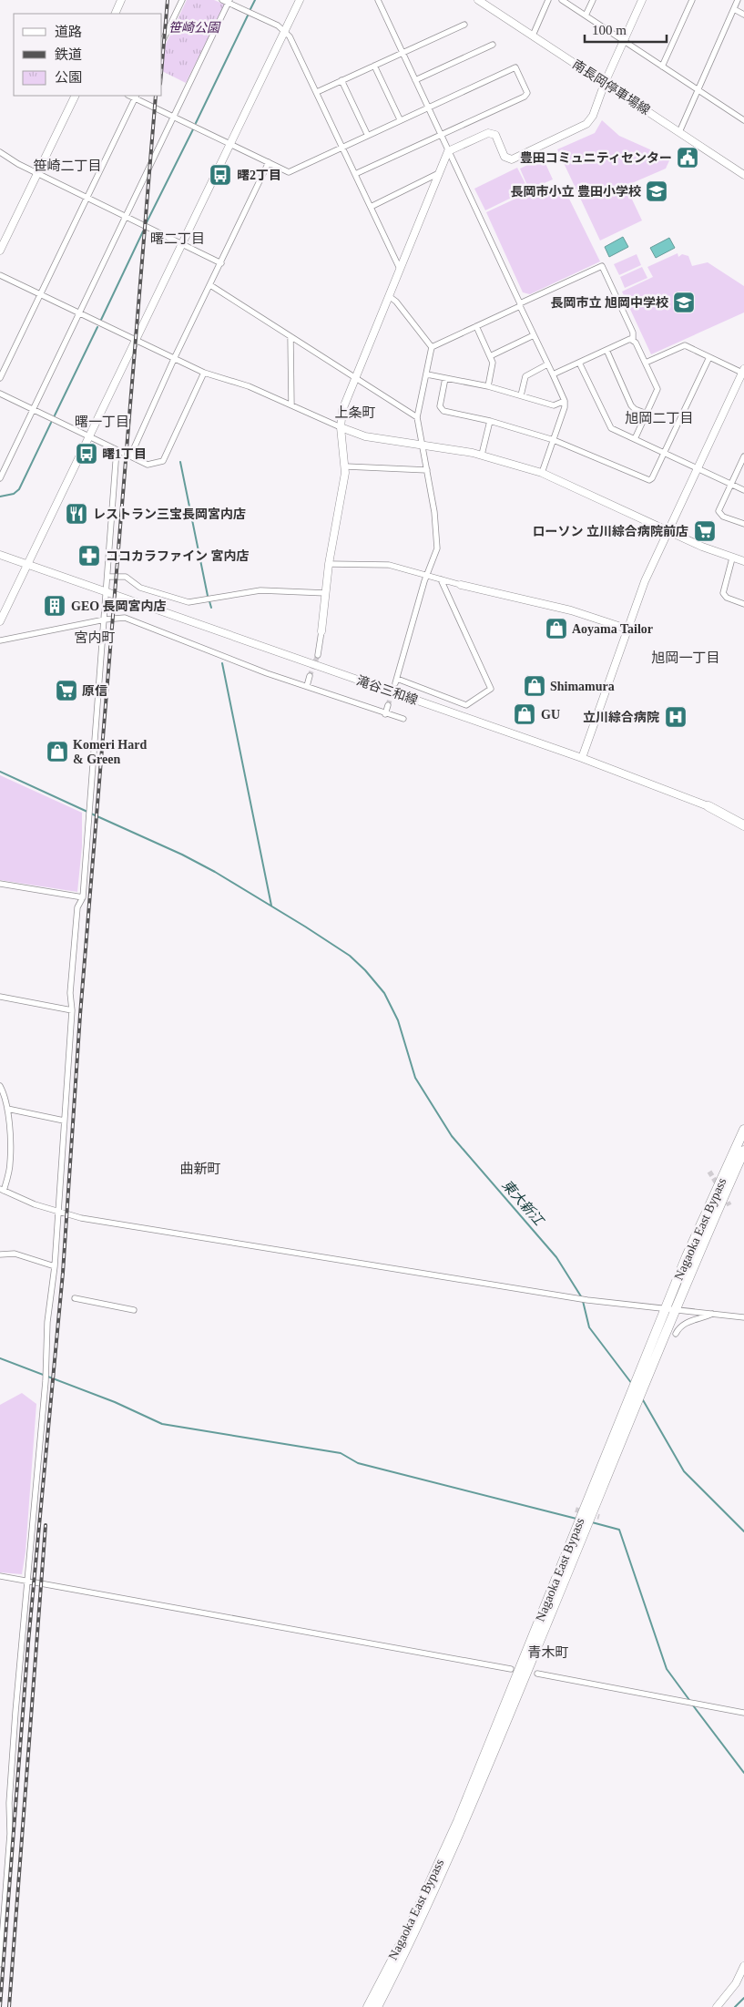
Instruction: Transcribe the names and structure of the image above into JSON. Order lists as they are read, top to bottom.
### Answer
{
  "streets": {
    "highway": ["Nagaoka East Bypass"],
    "street": ["南長岡停車場線", "滝谷三和線"]
  },
  "districts": [
    "笹崎二丁目",
    "曙二丁目",
    "上条町",
    "旭岡二丁目",
    "曙一丁目",
    "宮内町",
    "旭岡一丁目",
    "曲新町",
    "青木町"
  ],
  "water": ["東大新江"],
  "parks": ["笹崎公園"],
  "places": {
    "public building": ["豊田コミュニティセンター"],
    "bus stop": ["曙2丁目", "曙1丁目"],
    "school or university": ["長岡市小立 豊田小学校", "長岡市立 旭岡中学校"],
    "restaurant": ["レストラン三宝長岡宮内店"],
    "supermarket": ["ローソン 立川綜合病院前店", "原信"],
    "pharmacy": ["ココカラファイン 宮内店"],
    "building": ["GEO 長岡宮内店"],
    "shop": [
      "Aoyama Tailor",
      "Shimamura",
      "GU",
      "Komeri Hard & Green"
    ],
    "hospital": ["立川綜合病院"]
  },
  "legend": ["道路", "鉄道", "公園"],
  "scale_bar": "100 m"
}
